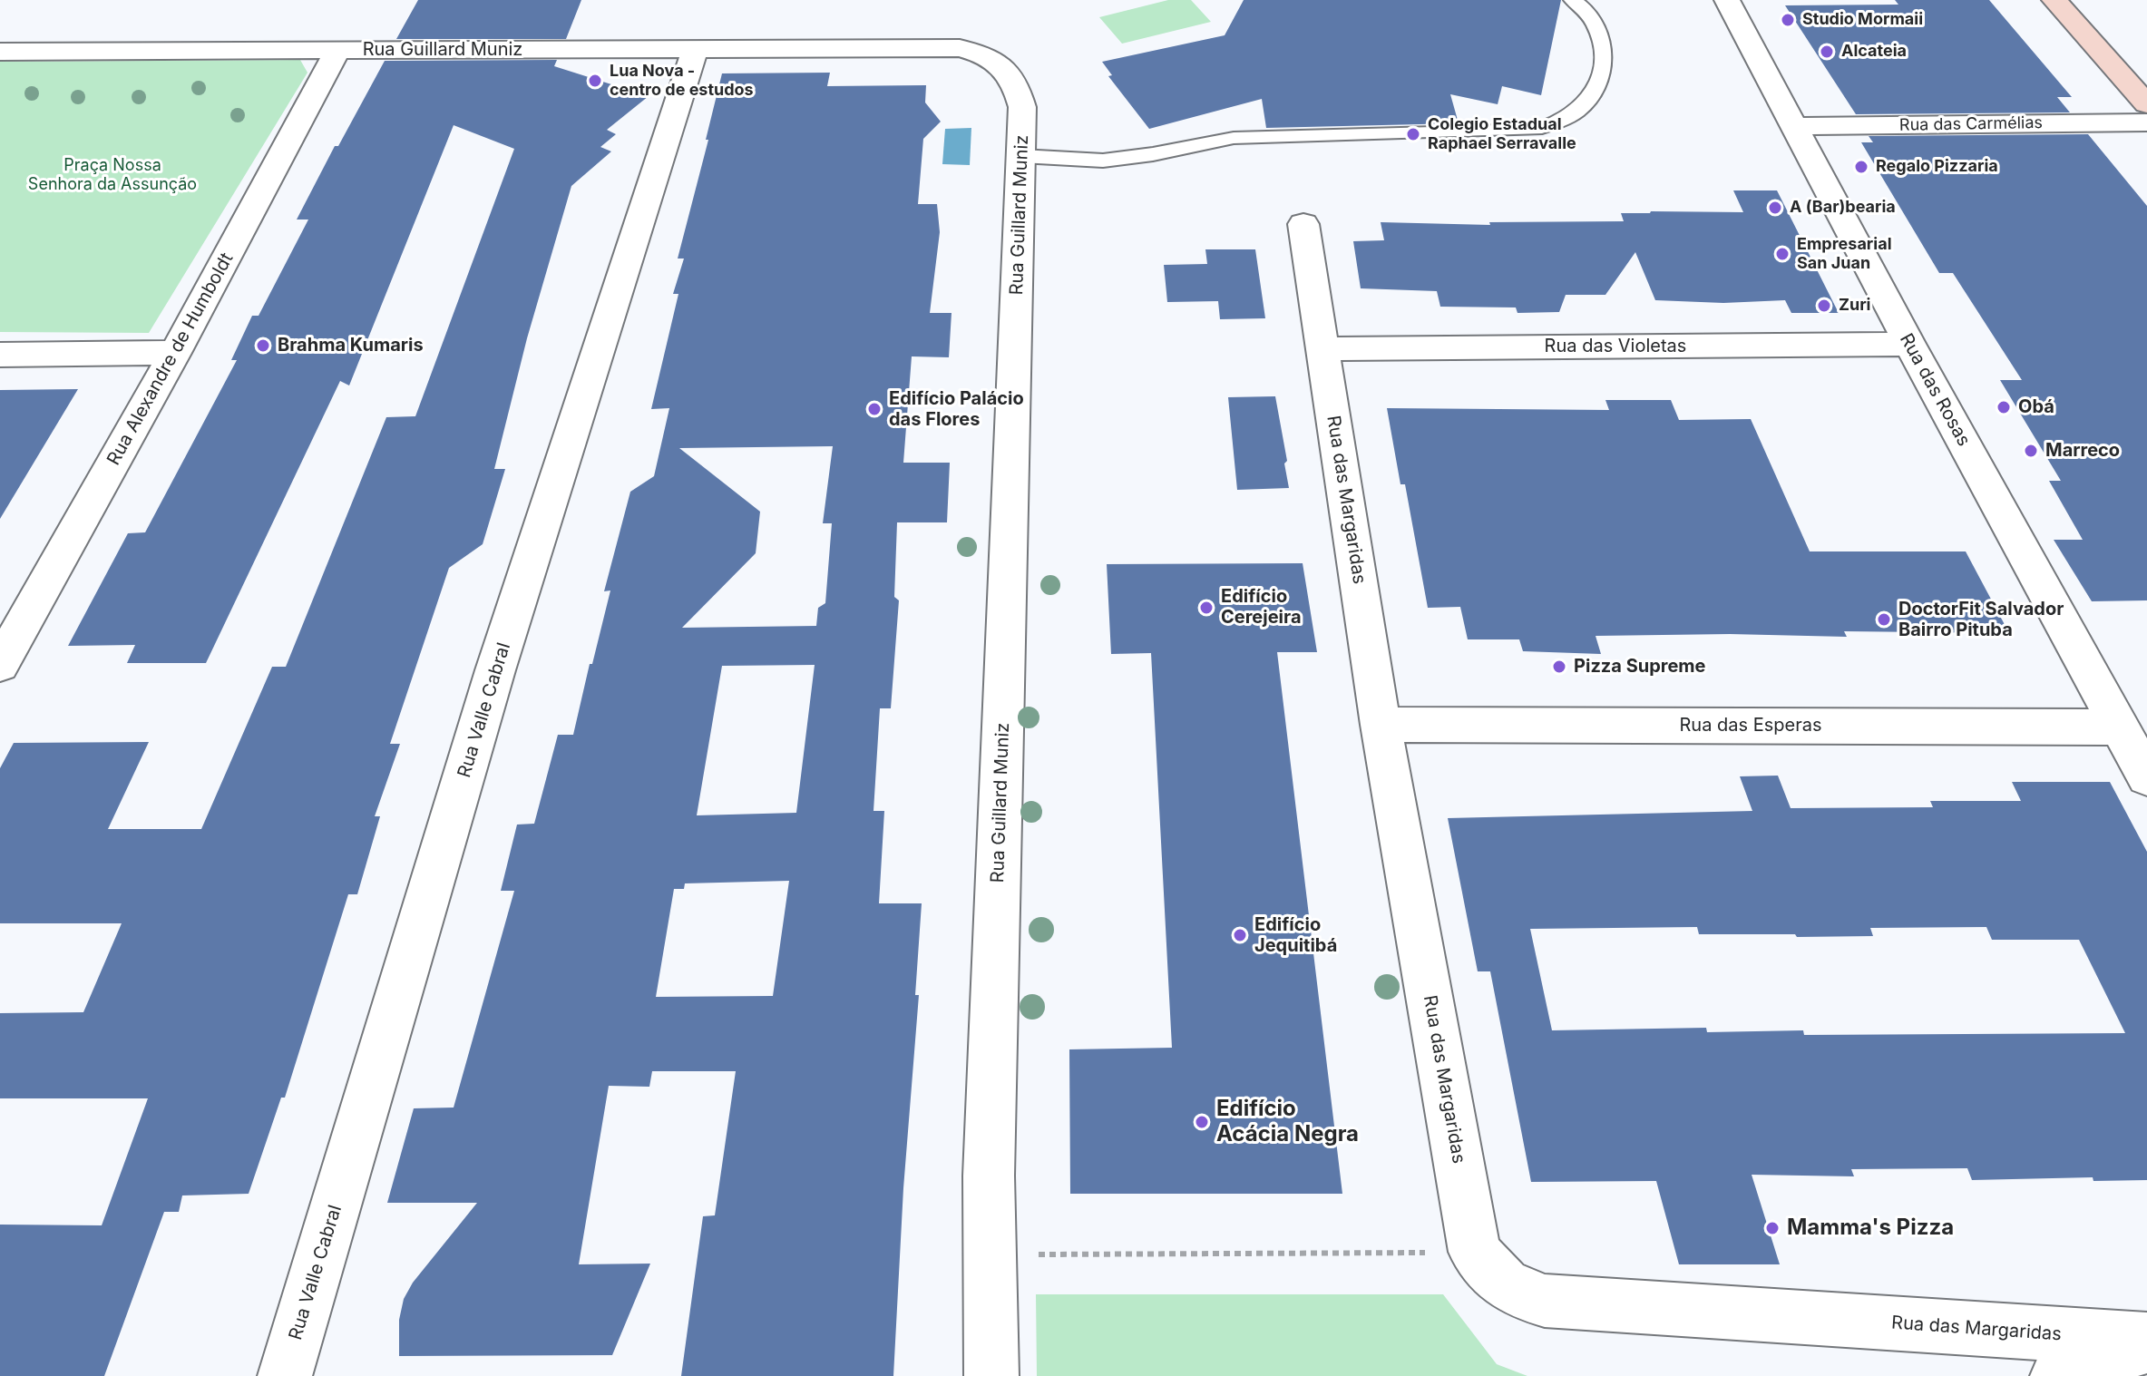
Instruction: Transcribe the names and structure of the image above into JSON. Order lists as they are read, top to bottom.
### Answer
{
  "streets": {
    "street": [
      "Rua Guillard Muniz",
      "Rua das Carmélias",
      "Rua das Violetas",
      "Rua Alexandre de Humboldt",
      "Rua das Rosas",
      "Rua das Margaridas",
      "Rua Valle Cabral",
      "Rua das Esperas"
    ]
  },
  "crossings": [
    ["Rua Guillard Muniz", "Rua Alexandre de Humboldt"],
    ["Rua Guillard Muniz", "Rua Valle Cabral"],
    ["Rua das Carmélias", "Rua das Rosas"],
    ["Rua das Violetas", "Rua das Rosas"],
    ["Rua das Violetas", "Rua das Margaridas"],
    ["Rua das Rosas", "Rua das Esperas"],
    ["Rua das Margaridas", "Rua das Esperas"]
  ],
  "parks": ["Praça Nossa Senhora da Assunção"],
  "places": [
    "Studio Mormaii",
    "Alcateia",
    "Lua Nova - centro de estudos",
    "Colegio Estadual Raphael Serravalle",
    "Regalo Pizzaria",
    "A (Bar)bearia",
    "Empresarial San Juan",
    "Zuri",
    "Brahma Kumaris",
    "Obá",
    "Edifício Palácio das Flores",
    "Marreco",
    "Edifício Cerejeira",
    "DoctorFit Salvador Bairro Pituba",
    "Pizza Supreme",
    "Edifício Jequitibá",
    "Edifício Acácia Negra",
    "Mamma's Pizza"
  ]
}
